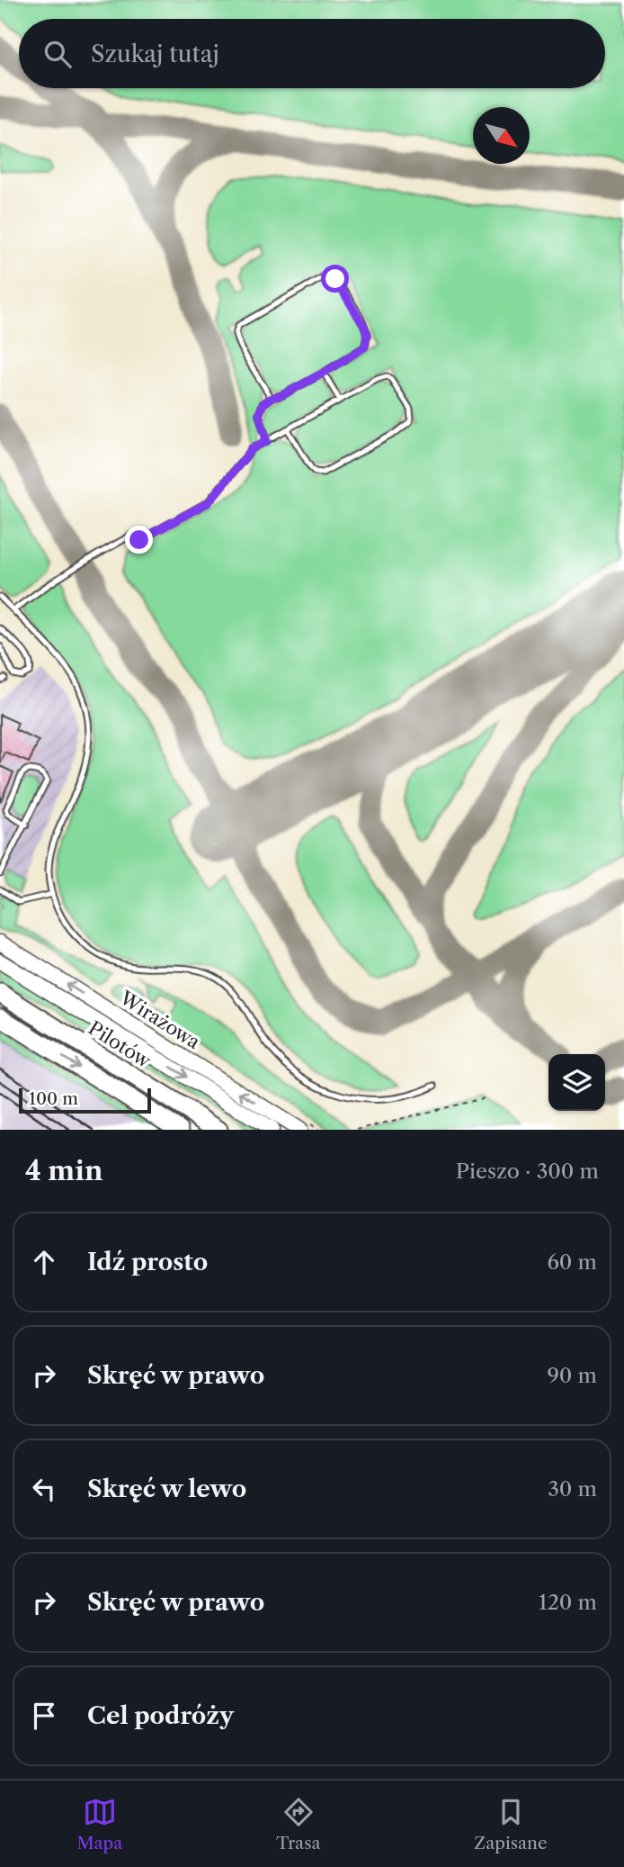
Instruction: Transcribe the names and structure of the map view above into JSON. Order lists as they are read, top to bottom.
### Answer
{
  "streets": {
    "highway": ["Pilotów"],
    "main road": ["Wirażowa"]
  },
  "scale_bar": "100 m",
  "north": "bottom right",
  "page": {
    "search": "Szukaj tutaj",
    "scale": "100 m",
    "heading": ["4 min", "Pieszo · 300 m"],
    "list": [
      ["Idź prosto", "60 m"],
      ["Skręć w prawo", "90 m"],
      ["Skręć w lewo", "30 m"],
      ["Skręć w prawo", "120 m"],
      "Cel podróży"
    ],
    "nav": ["Mapa", "Trasa", "Zapisane"]
  }
}
